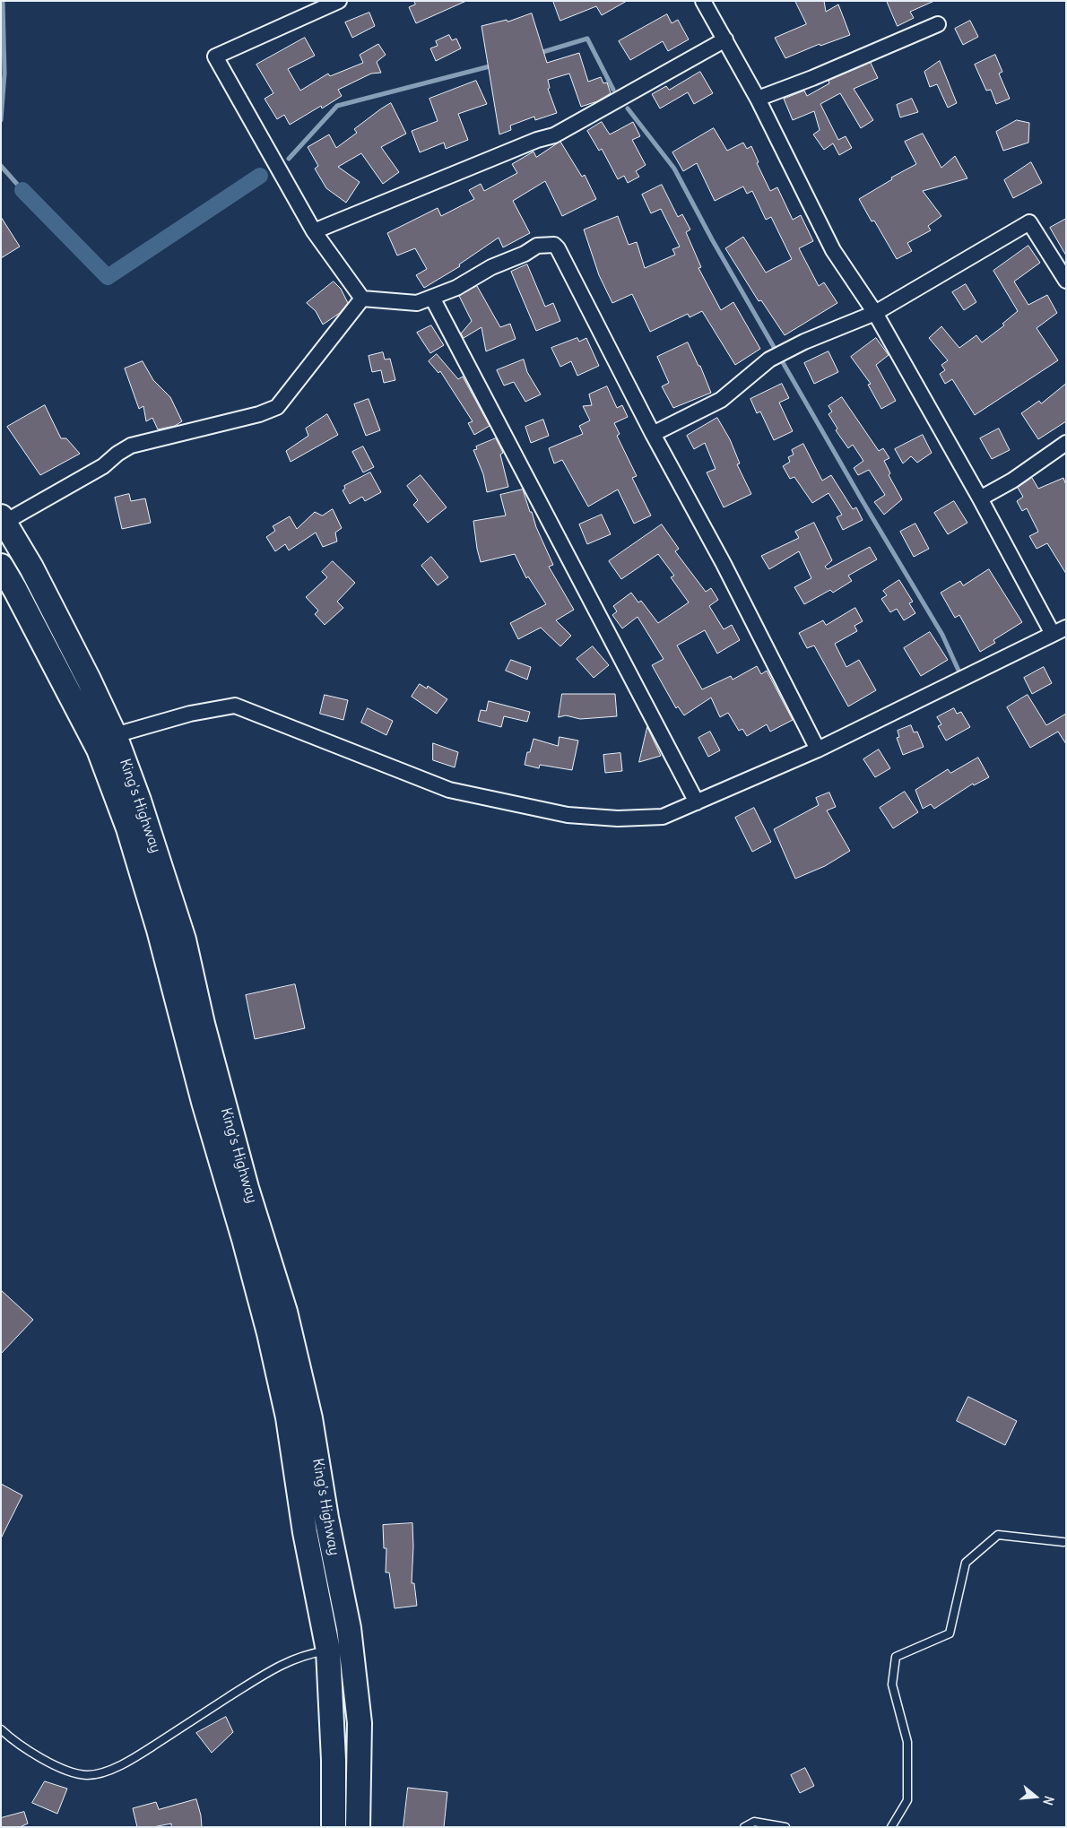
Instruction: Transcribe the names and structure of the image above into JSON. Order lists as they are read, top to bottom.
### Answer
{
  "streets": {
    "highway": ["King's Highway"]
  },
  "north": "right"
}
